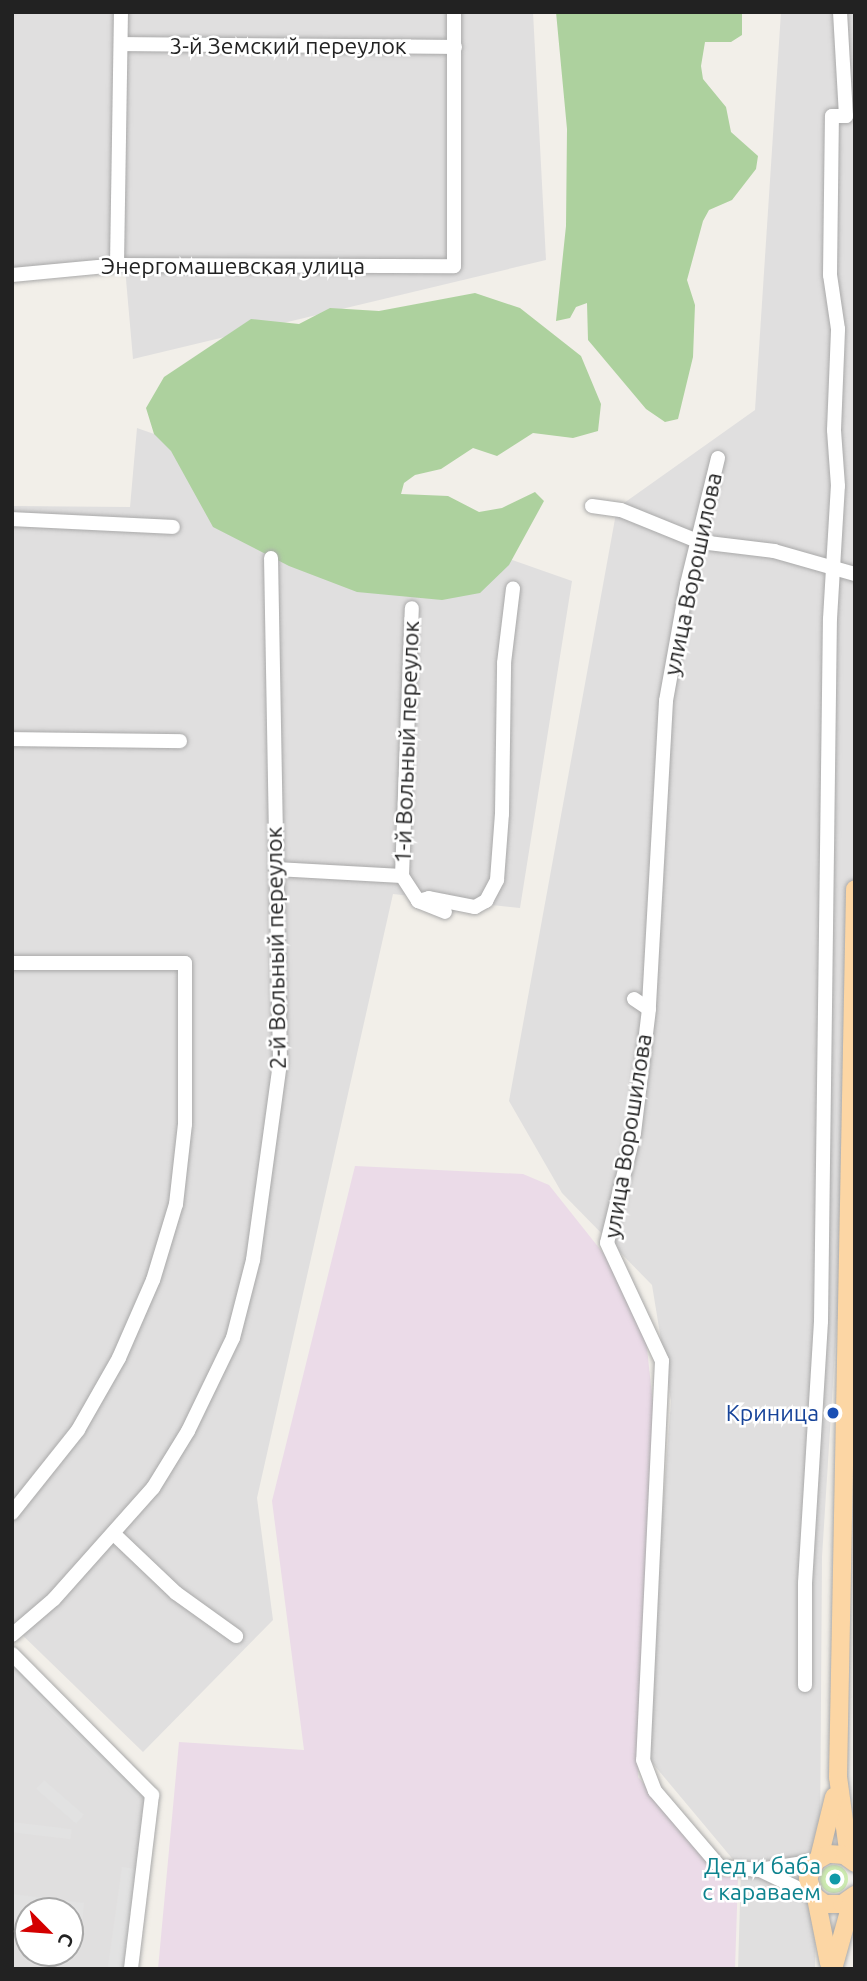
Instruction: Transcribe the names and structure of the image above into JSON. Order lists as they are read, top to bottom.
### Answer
{
  "streets": {
    "street": [
      "3-й Земский переулок",
      "Энергомашевская улица",
      "улица Ворошилова",
      "1-й Вольный переулок",
      "2-й Вольный переулок"
    ]
  },
  "crossings": [
    ["3-й Земский переулок", "Энергомашевская улица"]
  ],
  "places": ["Криница", "Дед и баба с караваем"],
  "north": "bottom right"
}
